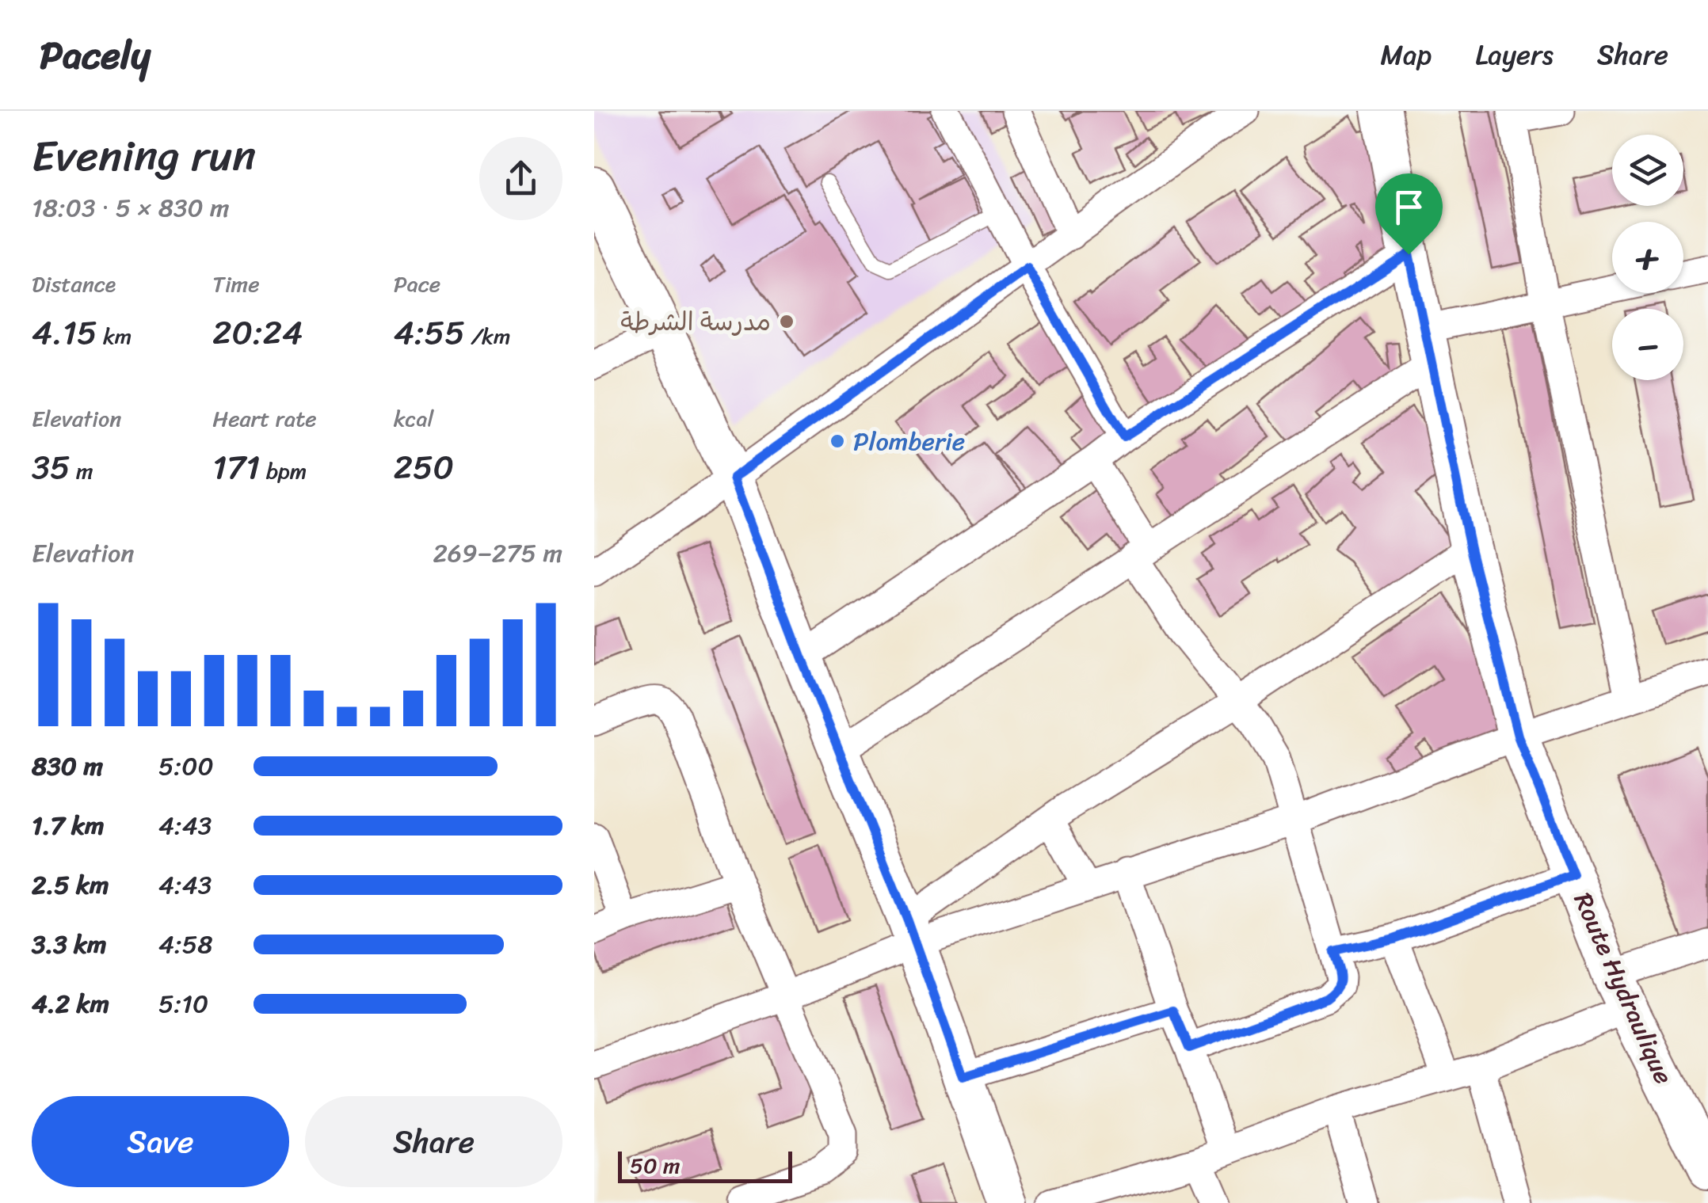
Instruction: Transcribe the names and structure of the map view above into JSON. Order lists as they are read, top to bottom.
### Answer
{
  "streets": {
    "street": ["Route Hydraulique"]
  },
  "places": ["مدرسة الشرطة", "Plomberie"],
  "scale_bar": "50 m",
  "page": {
    "header": "Pacely",
    "nav": ["Map", "Layers", "Share"],
    "heading": ["Evening run", "18:03 · 5 × 830 m"],
    "map_buttons": ["+", "−"],
    "stats": [
      ["Distance", "4.15 km"],
      ["Time", "20:24"],
      ["Pace", "4:55 /km"],
      ["Elevation", "35 m"],
      ["Heart rate", "171 bpm"],
      ["kcal", "250"]
    ],
    "chart": ["Elevation", "269–275 m"],
    "list": [
      {
        "name": "830 m",
        "note": "5:00"
      },
      {
        "name": "1.7 km",
        "note": "4:43"
      },
      {
        "name": "2.5 km",
        "note": "4:43"
      },
      {
        "name": "3.3 km",
        "note": "4:58"
      },
      {
        "name": "4.2 km",
        "note": "5:10"
      }
    ],
    "buttons": ["Save", "Share"],
    "scale": "50 m"
  }
}
